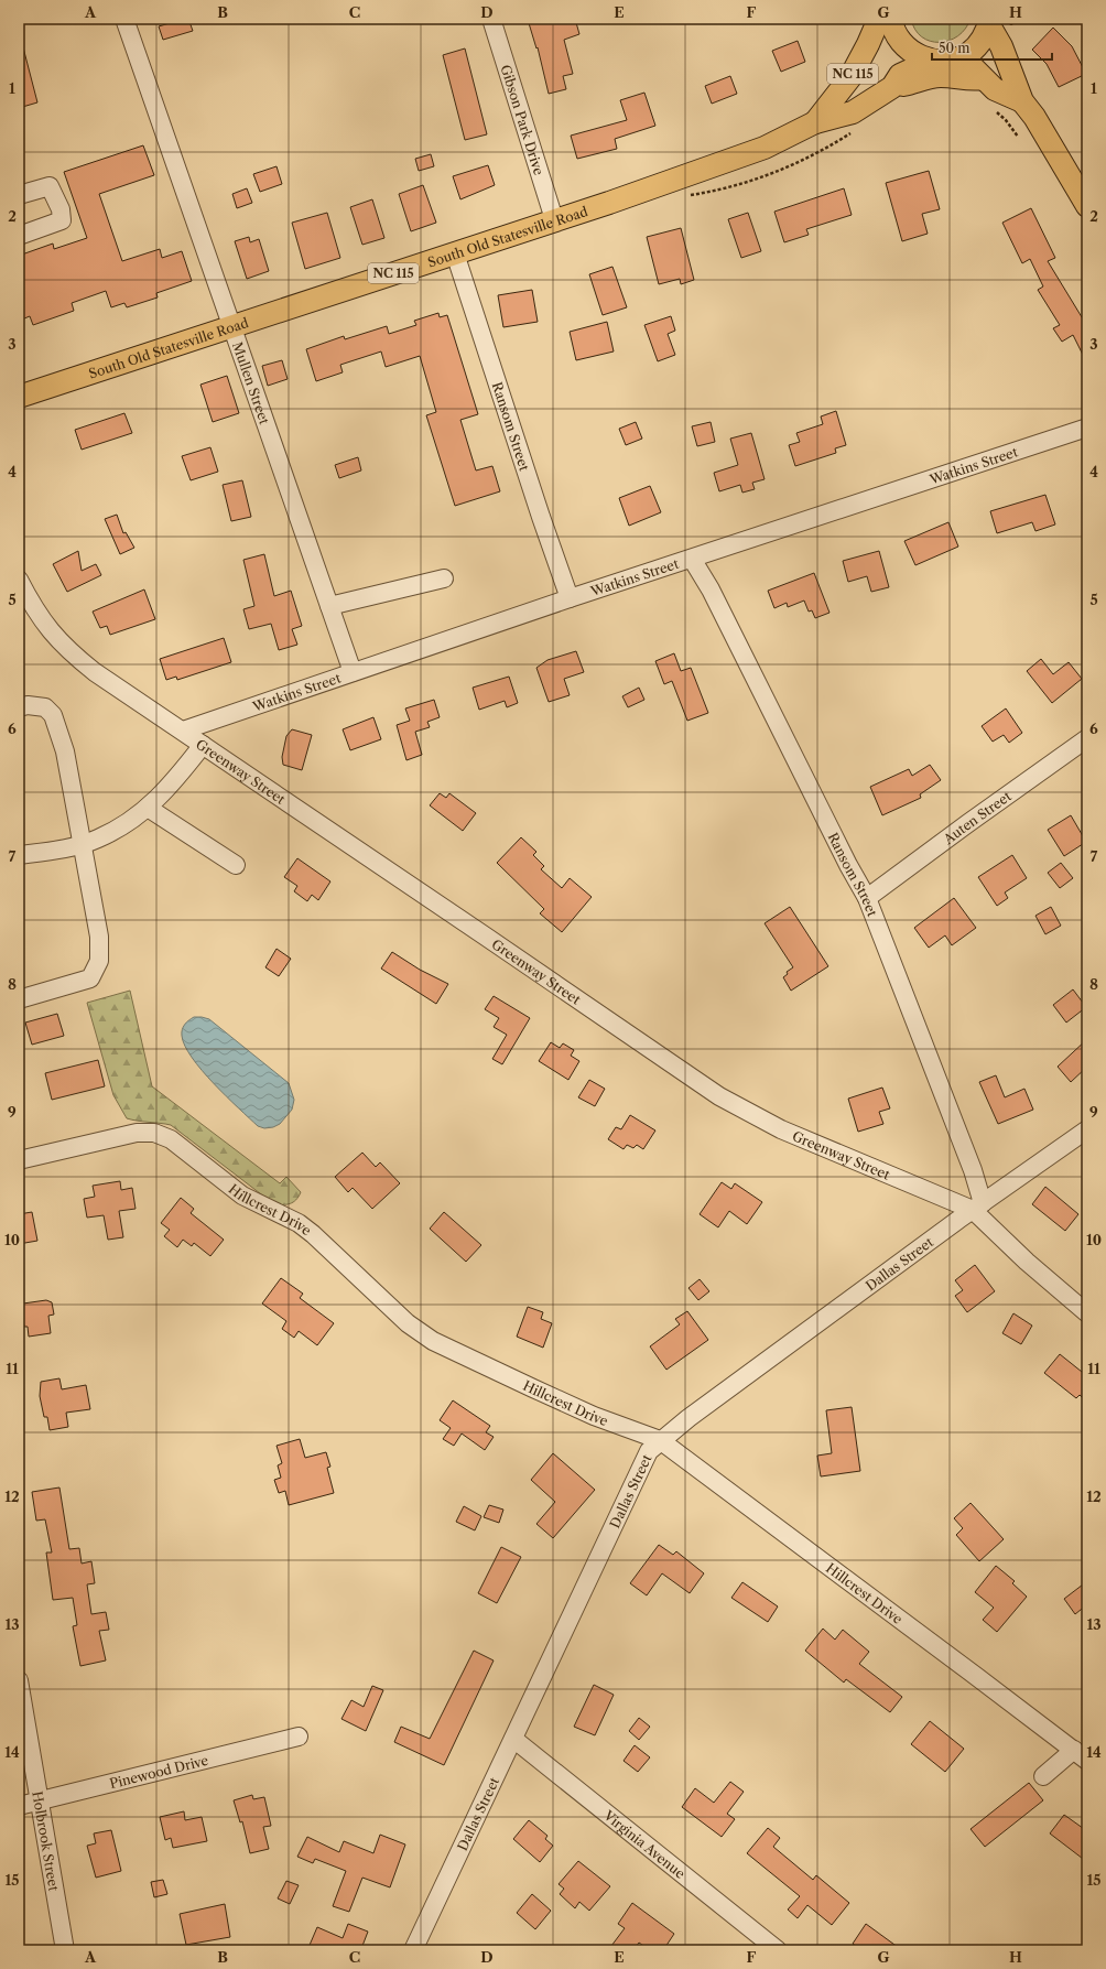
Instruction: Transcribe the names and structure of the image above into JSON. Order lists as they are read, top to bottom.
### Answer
{
  "streets": {
    "main road": ["NC 115", "South Old Statesville Road"],
    "street": [
      "Gibson Park Drive",
      "Mullen Street",
      "Ransom Street",
      "Watkins Street",
      "Greenway Street",
      "Auten Street",
      "Hillcrest Drive",
      "Dallas Street",
      "Pinewood Drive",
      "Holbrook Street",
      "Virginia Avenue"
    ]
  },
  "crossings": [
    ["NC 115", "South Old Statesville Road"],
    ["Gibson Park Drive", "South Old Statesville Road"],
    ["South Old Statesville Road", "Mullen Street"],
    ["South Old Statesville Road", "Ransom Street"],
    ["Mullen Street", "Watkins Street"],
    ["Ransom Street", "Watkins Street"],
    ["Ransom Street", "Greenway Street"],
    ["Ransom Street", "Auten Street"],
    ["Ransom Street", "Dallas Street"],
    ["Watkins Street", "Greenway Street"],
    ["Greenway Street", "Dallas Street"],
    ["Hillcrest Drive", "Dallas Street"],
    ["Dallas Street", "Virginia Avenue"],
    ["Pinewood Drive", "Holbrook Street"]
  ],
  "scale_bar": "50 m",
  "grid": {
    "columns": [
      "A",
      "B",
      "C",
      "D",
      "E",
      "F",
      "G",
      "H"
    ],
    "rows": [
      "1",
      "2",
      "3",
      "4",
      "5",
      "6",
      "7",
      "8",
      "9",
      "10",
      "11",
      "12",
      "13",
      "14",
      "15"
    ]
  }
}
